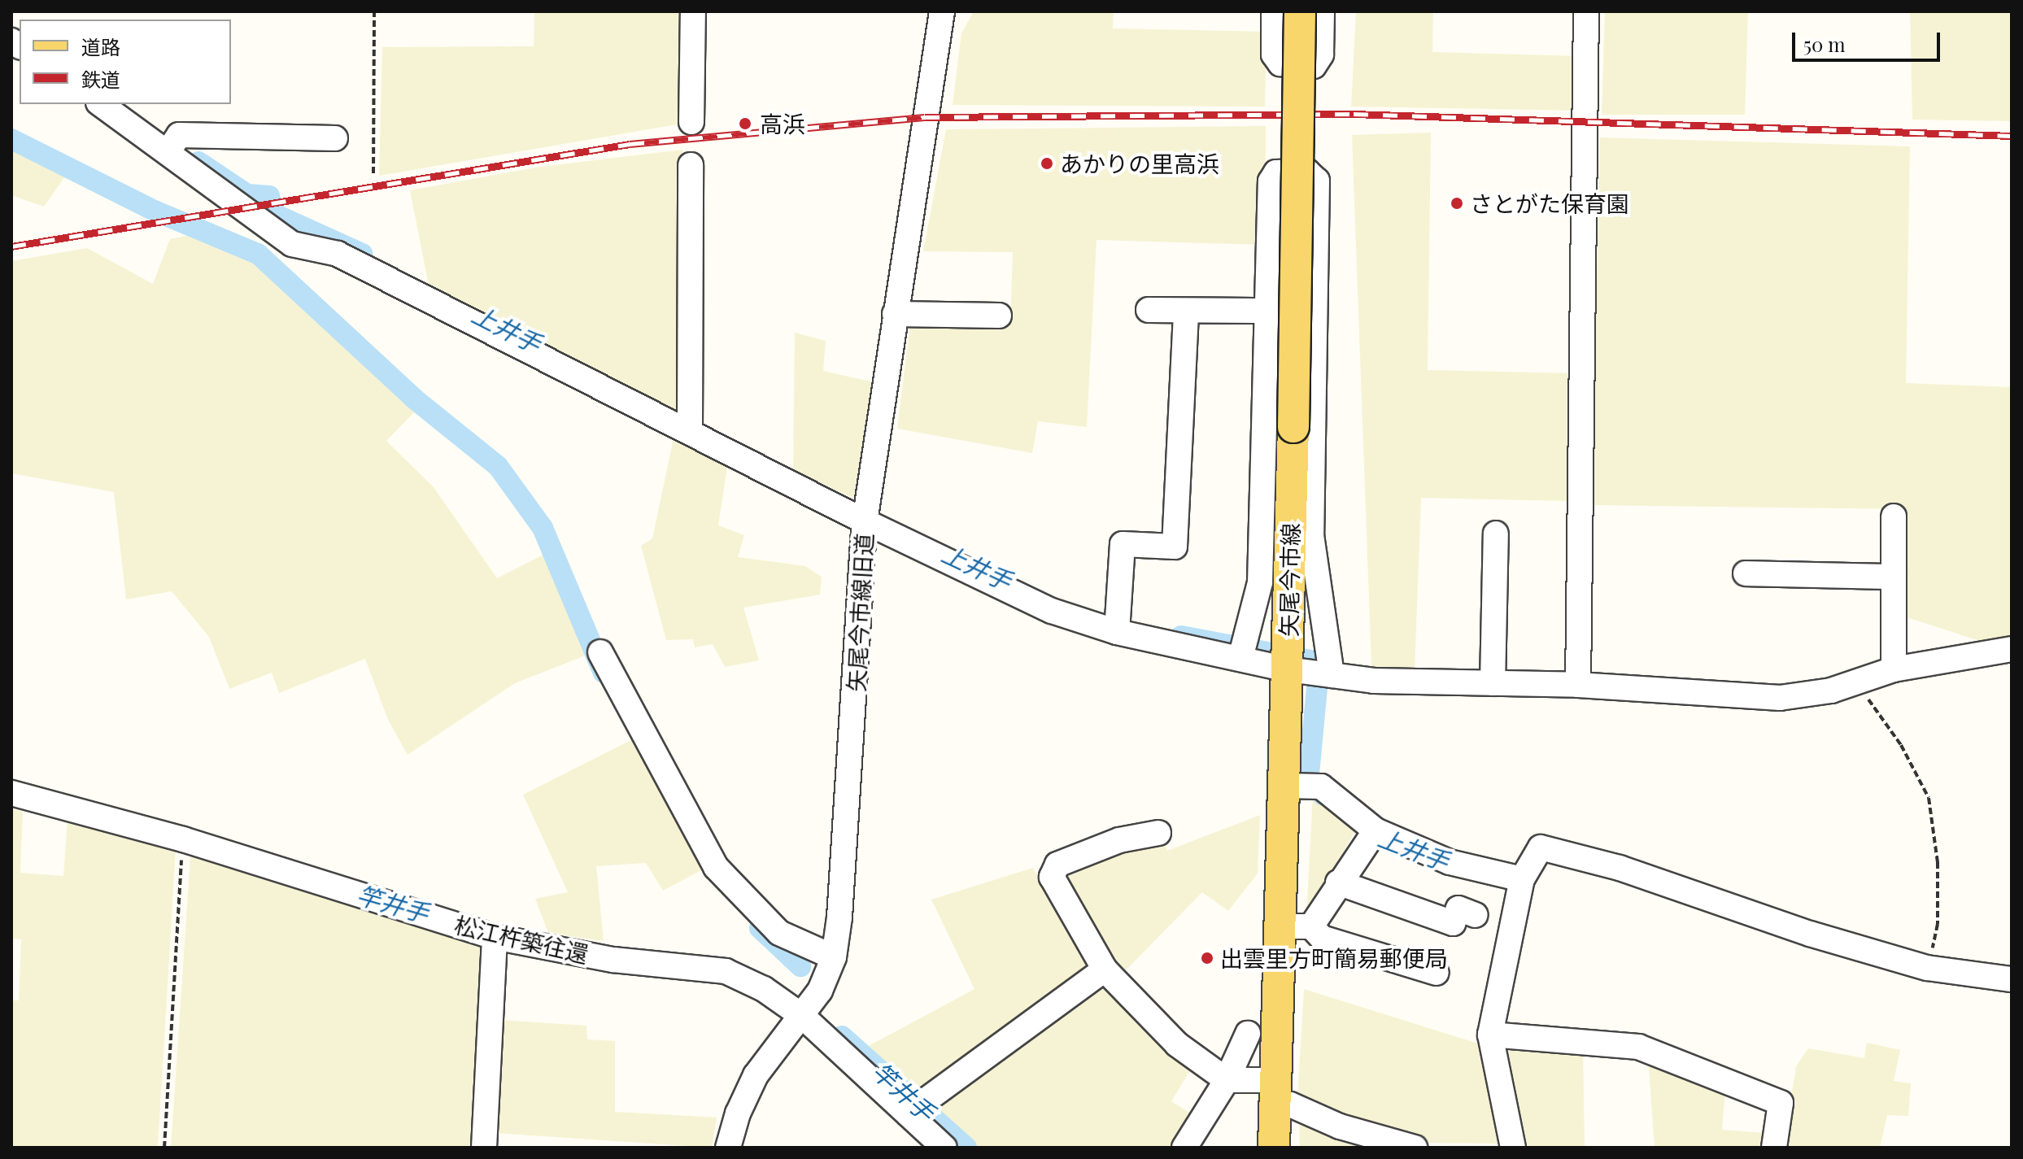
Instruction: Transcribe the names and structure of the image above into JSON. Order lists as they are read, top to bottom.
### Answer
{
  "streets": {
    "main road": ["矢尾今市線"],
    "street": ["矢尾今市線旧道", "松江杵築往還"]
  },
  "crossings": [
    ["矢尾今市線旧道", "松江杵築往還"]
  ],
  "water": ["上井手", "竿井手"],
  "places": [
    "高浜",
    "あかりの里高浜",
    "さとがた保育園",
    "出雲里方町簡易郵便局"
  ],
  "legend": ["道路", "鉄道"],
  "scale_bar": "50 m"
}
